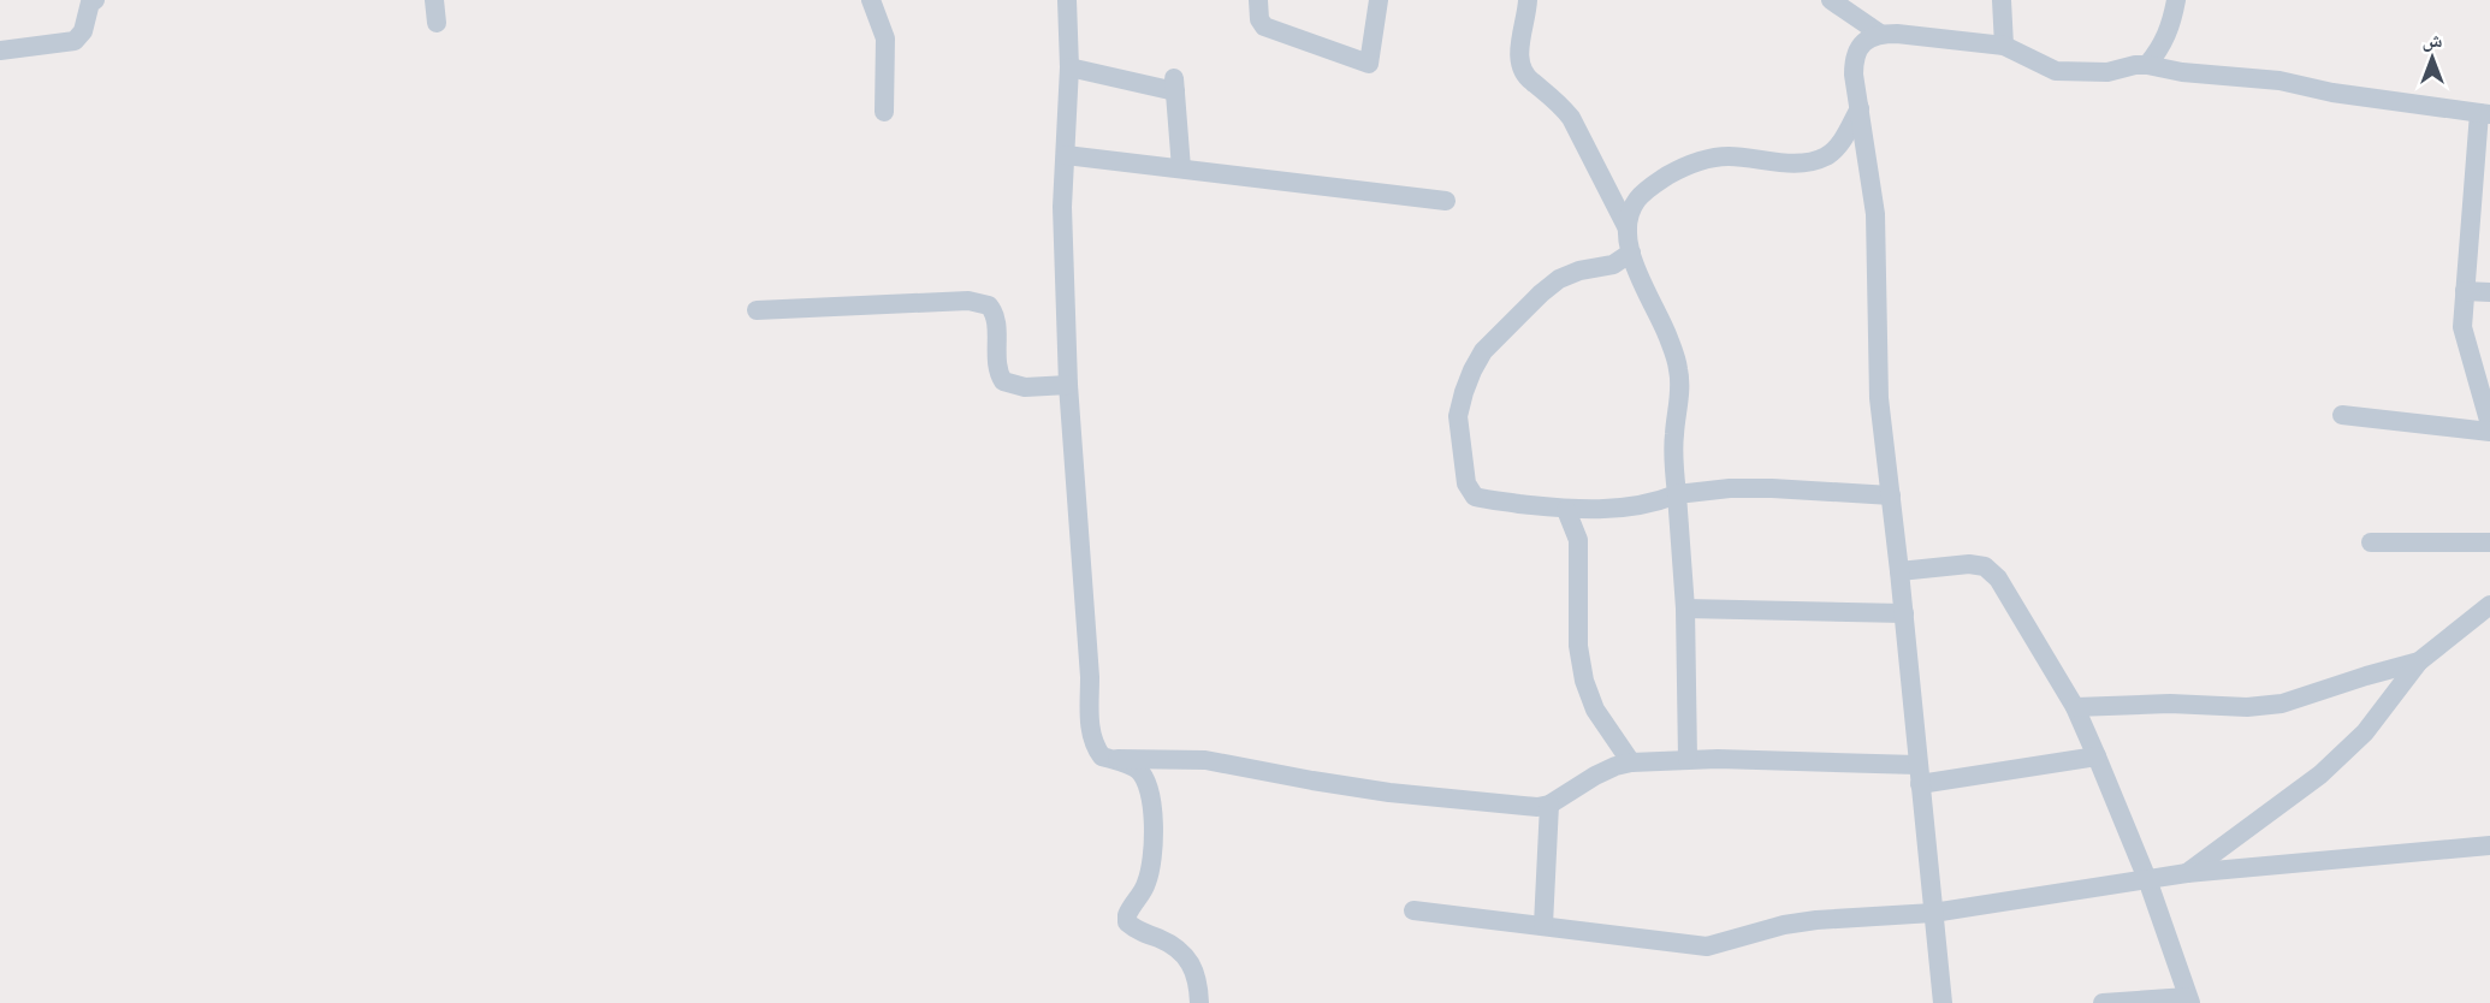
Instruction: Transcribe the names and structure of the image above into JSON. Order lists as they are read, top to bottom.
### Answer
{
  "north": "top"
}
